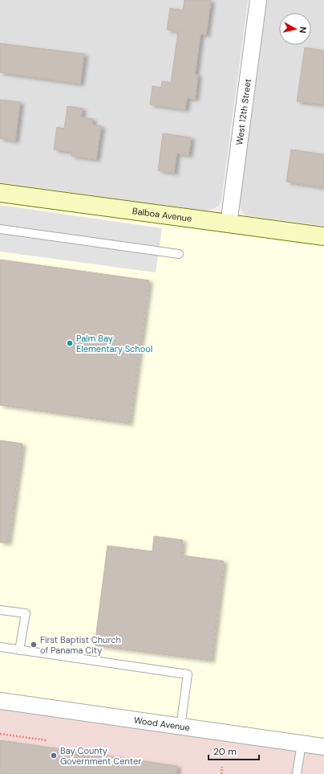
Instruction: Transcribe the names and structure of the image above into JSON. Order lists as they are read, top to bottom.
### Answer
{
  "streets": {
    "street": ["West 12th Street", "Balboa Avenue", "Wood Avenue"]
  },
  "crossings": [
    ["West 12th Street", "Balboa Avenue"]
  ],
  "places": ["Palm Bay Elementary School", "First Baptist Church of Panama City", "Bay County Government Center"],
  "scale_bar": "20 m",
  "north": "right"
}
